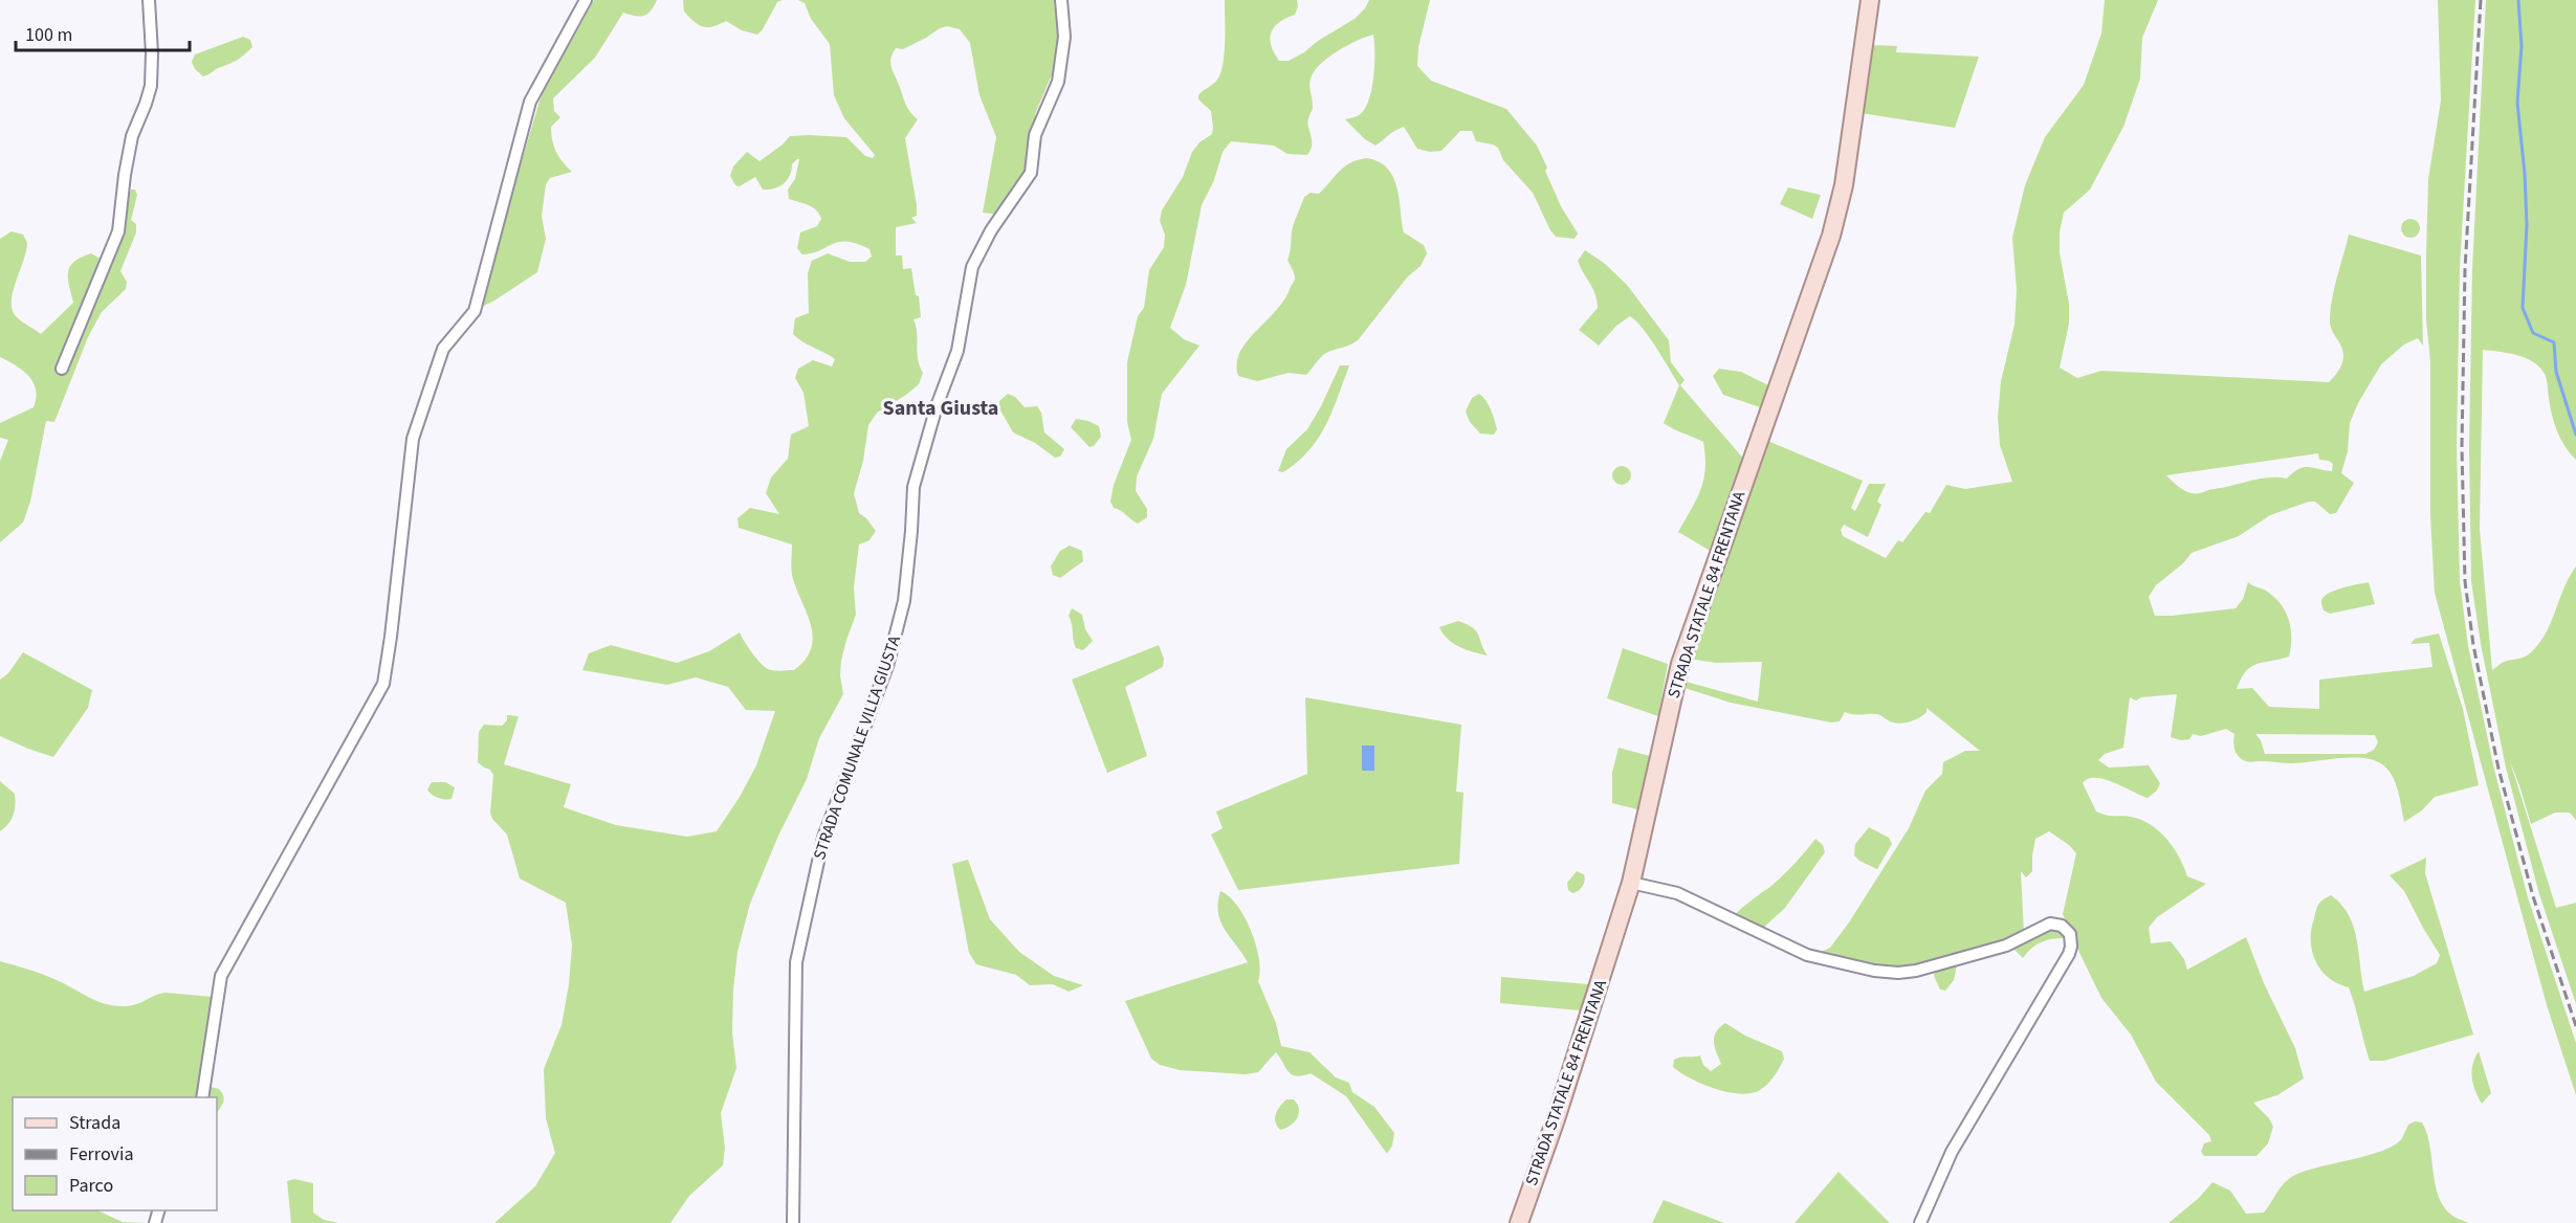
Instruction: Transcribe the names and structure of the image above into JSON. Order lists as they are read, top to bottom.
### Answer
{
  "streets": {
    "main road": ["STRADA STATALE 84 FRENTANA"],
    "street": ["STRADA COMUNALE VILLA GIUSTA"]
  },
  "districts": ["Santa Giusta"],
  "legend": ["Strada", "Ferrovia", "Parco"],
  "scale_bar": "100 m"
}
